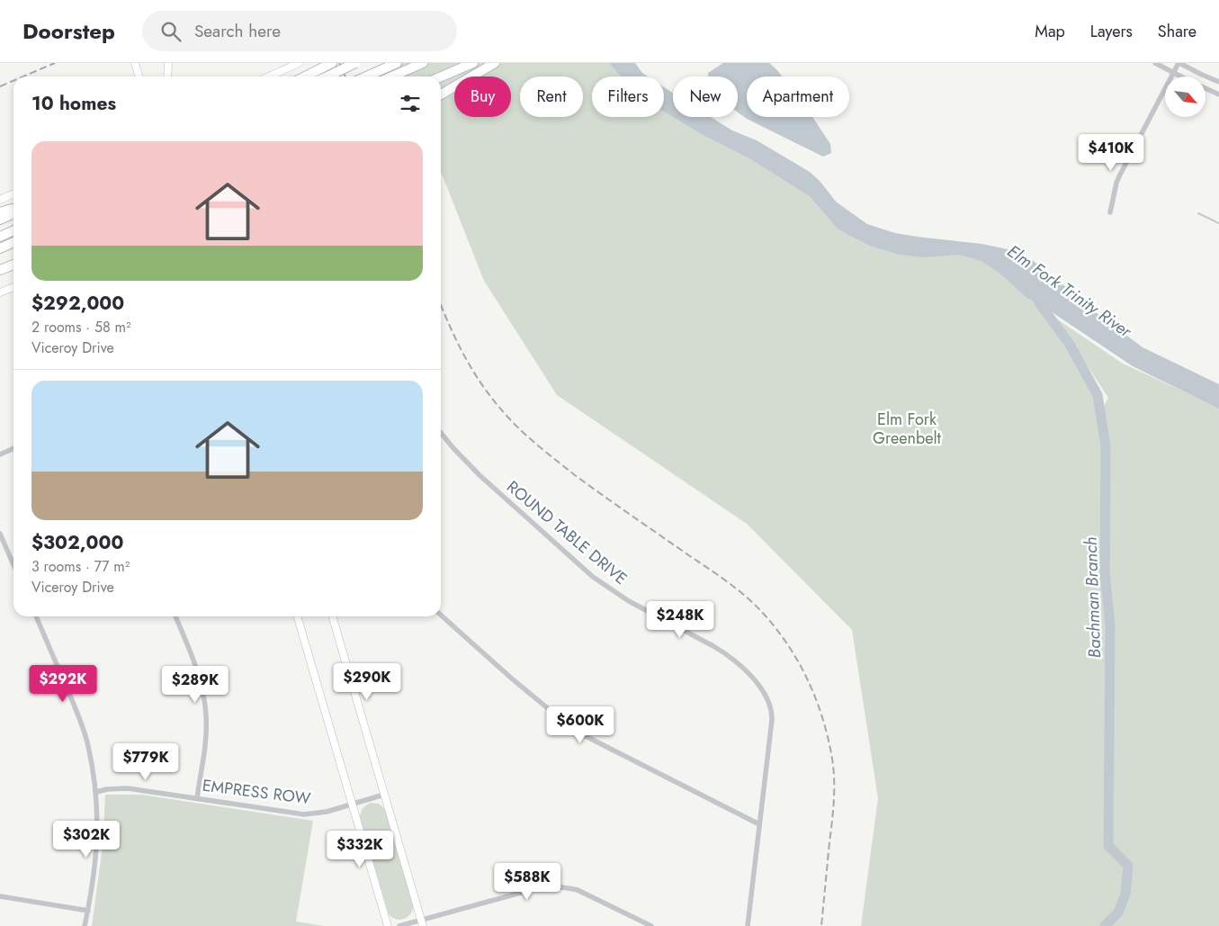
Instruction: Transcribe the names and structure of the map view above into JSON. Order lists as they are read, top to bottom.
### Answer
{
  "streets": {
    "street": ["ROUND TABLE DRIVE", "EMPRESS ROW"]
  },
  "water": ["Elm Fork Trinity River", "Bachman Branch"],
  "parks": ["Elm Fork Greenbelt"],
  "north": "bottom right",
  "page": {
    "header": "Doorstep",
    "search": "Search here",
    "nav": ["Map", "Layers", "Share"],
    "chip": [
      "Buy",
      "Rent",
      "Filters",
      "New",
      "Apartment"
    ],
    "heading": "10 homes",
    "list": [
      {
        "name": "$292,000",
        "note": "2 rooms · 58 m² · Viceroy Drive"
      },
      {
        "name": "$302,000",
        "note": "3 rooms · 77 m² · Viceroy Drive"
      }
    ],
    "price": [
      "$410K",
      "$248K",
      "$290K",
      "$292K",
      "$289K",
      "$600K",
      "$779K",
      "$302K",
      "$332K",
      "$588K"
    ]
  }
}
